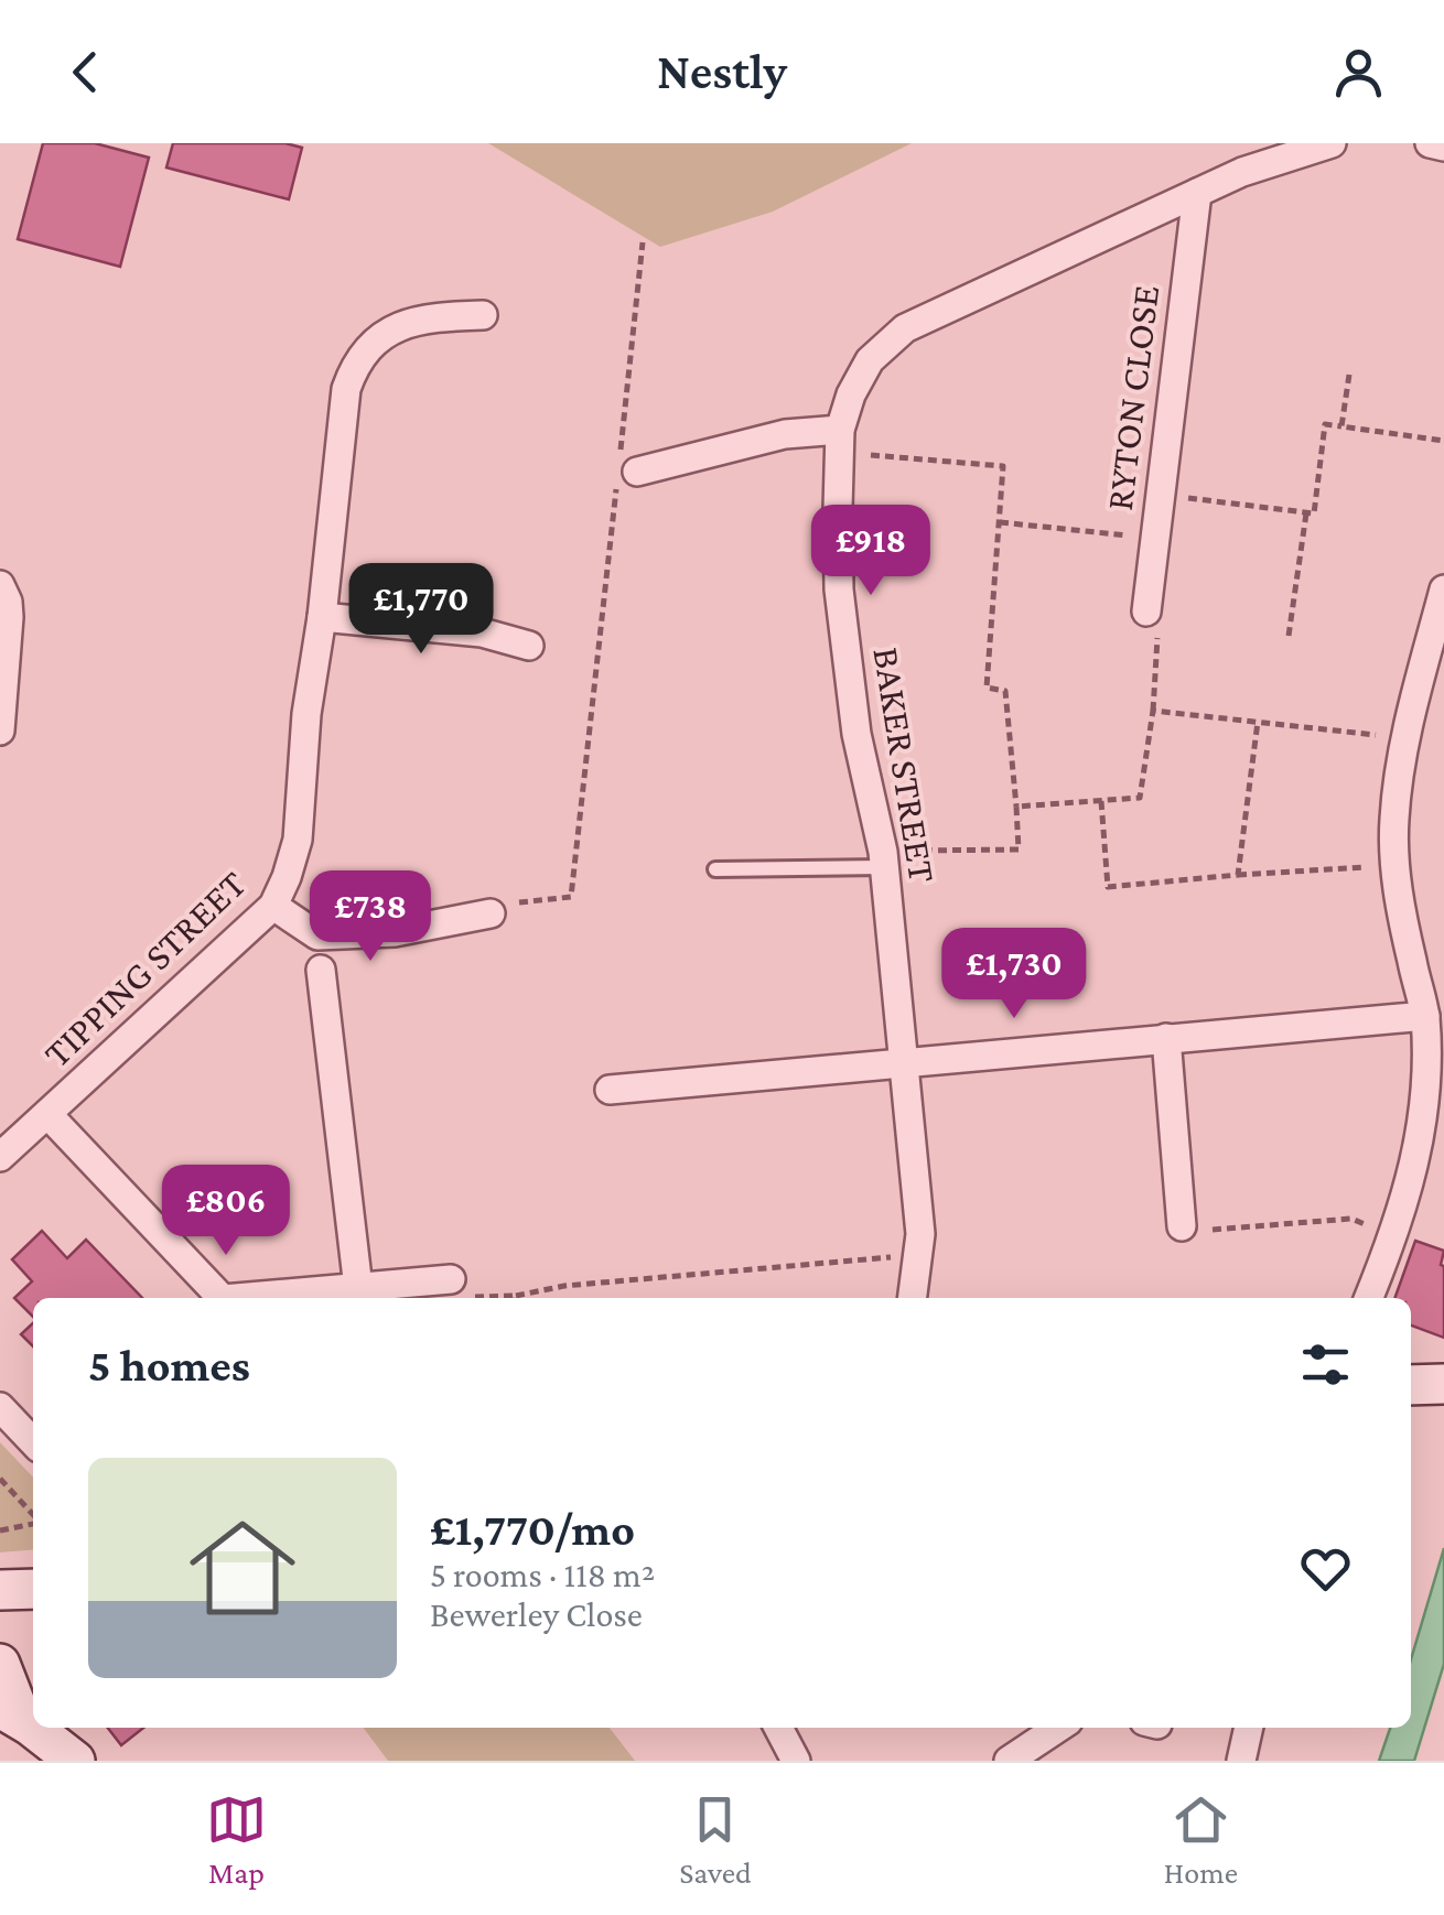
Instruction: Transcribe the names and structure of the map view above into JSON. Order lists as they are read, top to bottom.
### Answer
{
  "streets": {
    "street": ["RYTON CLOSE", "BAKER STREET", "TIPPING STREET"]
  },
  "crossings": [
    ["RYTON CLOSE", "BAKER STREET"]
  ],
  "page": {
    "header": "Nestly",
    "price": [
      "£918",
      "£1,770",
      "£738",
      "£1,730",
      "£806"
    ],
    "heading": "5 homes",
    "list": [
      {
        "name": "£1,770/mo",
        "note": "5 rooms · 118 m² · Bewerley Close"
      }
    ],
    "tabs": ["Map", "Saved", "Home"]
  }
}
